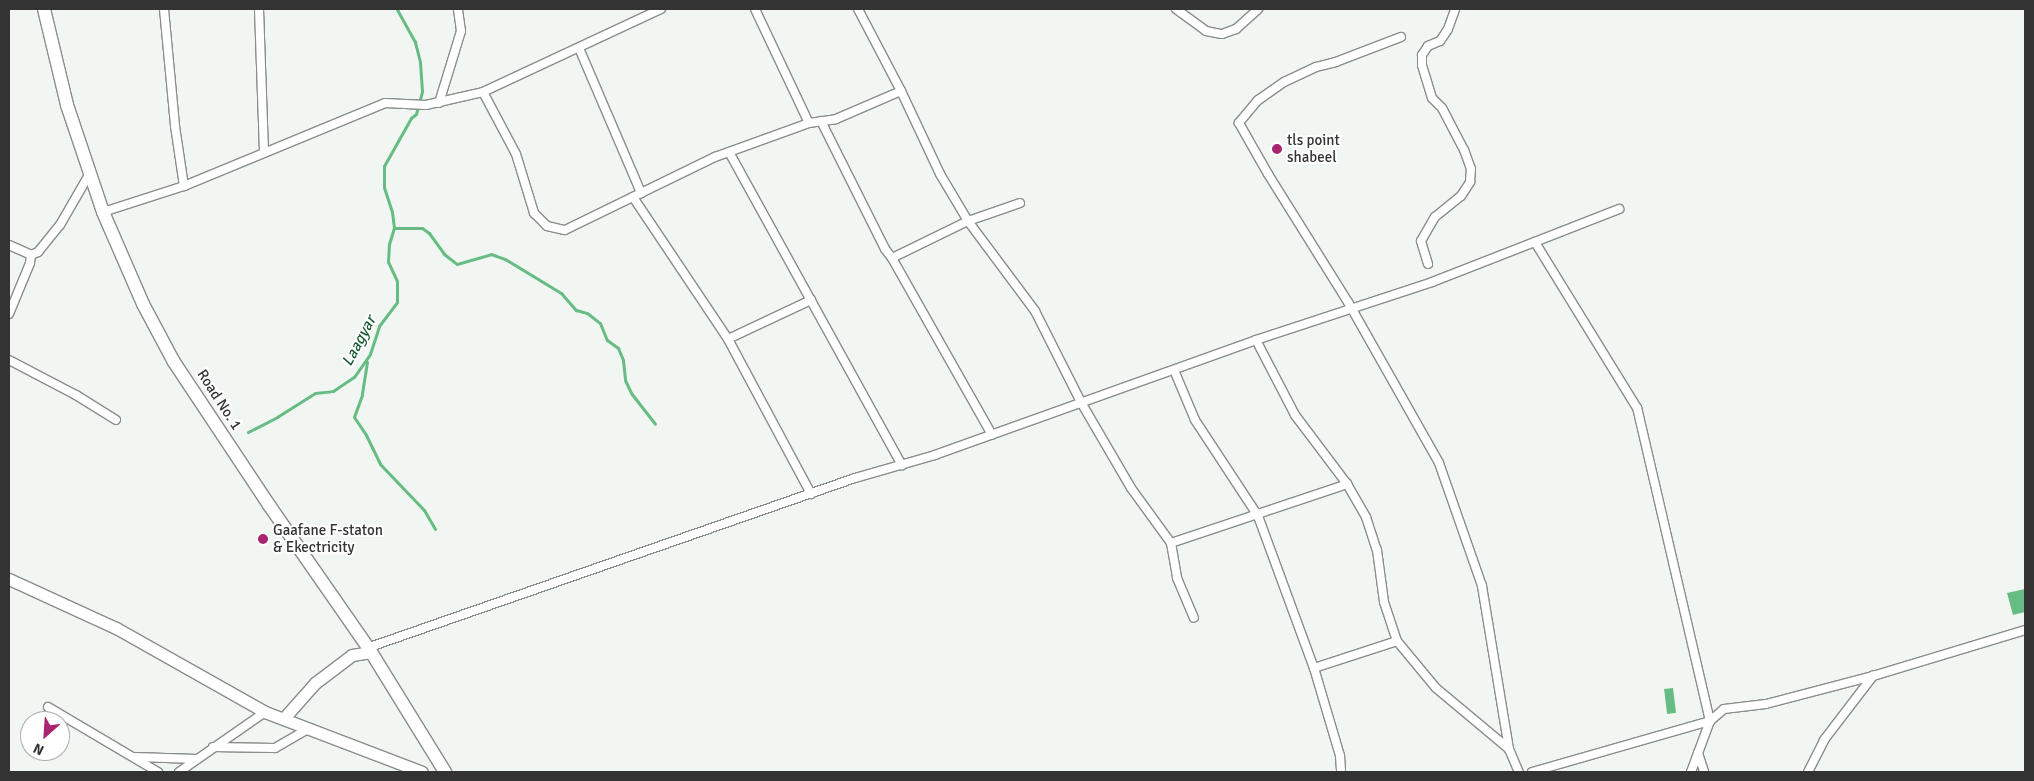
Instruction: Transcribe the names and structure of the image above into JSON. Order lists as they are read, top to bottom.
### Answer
{
  "streets": {
    "highway": ["Road No. 1"]
  },
  "water": ["Laagyar"],
  "places": ["tls point shabeel", "Gaafane F-staton & Ekectricity"],
  "north": "bottom left"
}
